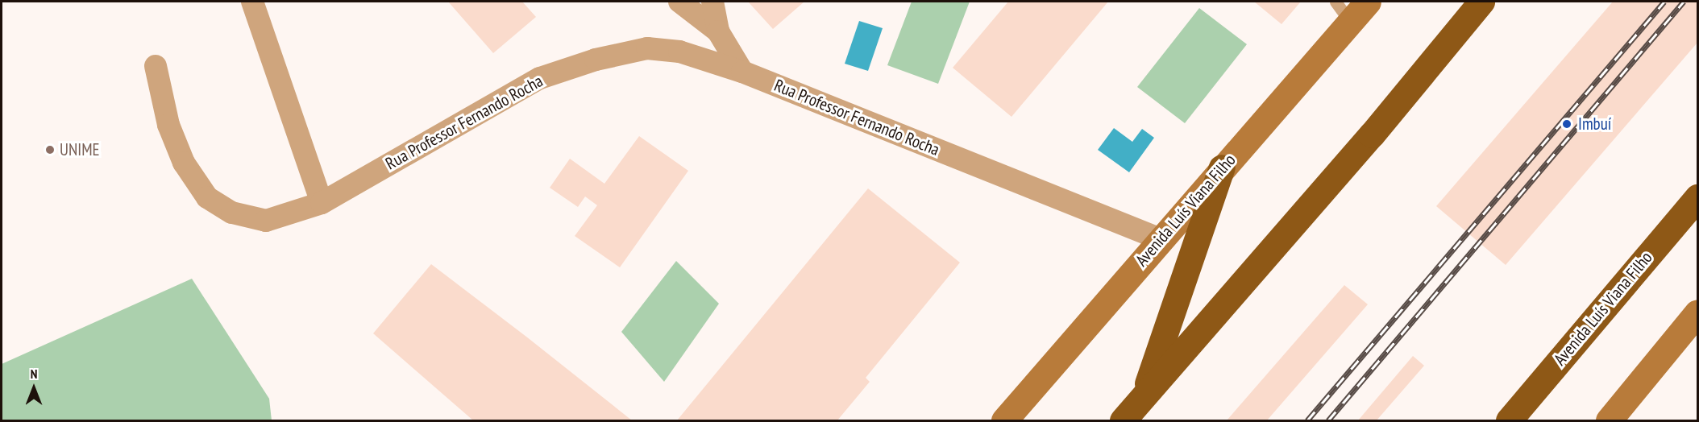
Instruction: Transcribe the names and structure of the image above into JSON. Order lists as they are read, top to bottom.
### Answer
{
  "streets": {
    "highway": ["Avenida Luís Viana Filho"],
    "street": ["Rua Professor Fernando Rocha"]
  },
  "crossings": [
    ["Rua Professor Fernando Rocha", "Avenida Luís Viana Filho"]
  ],
  "places": ["Imbuí", "UNIME"],
  "north": "top"
}
